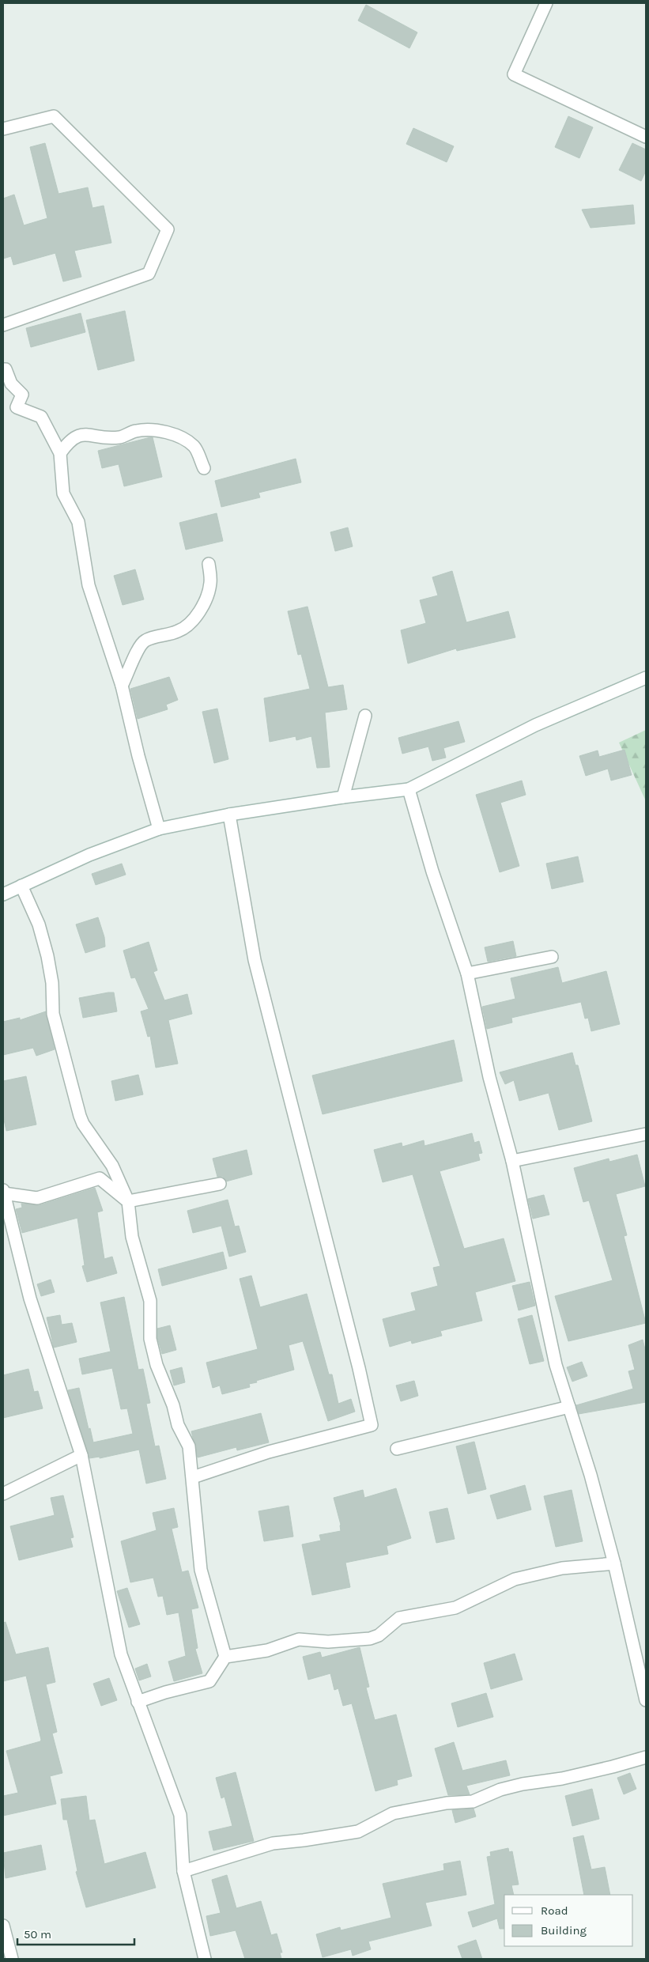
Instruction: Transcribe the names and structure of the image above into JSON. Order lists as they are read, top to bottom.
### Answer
{
  "legend": ["Road", "Building"],
  "scale_bar": "50 m"
}
